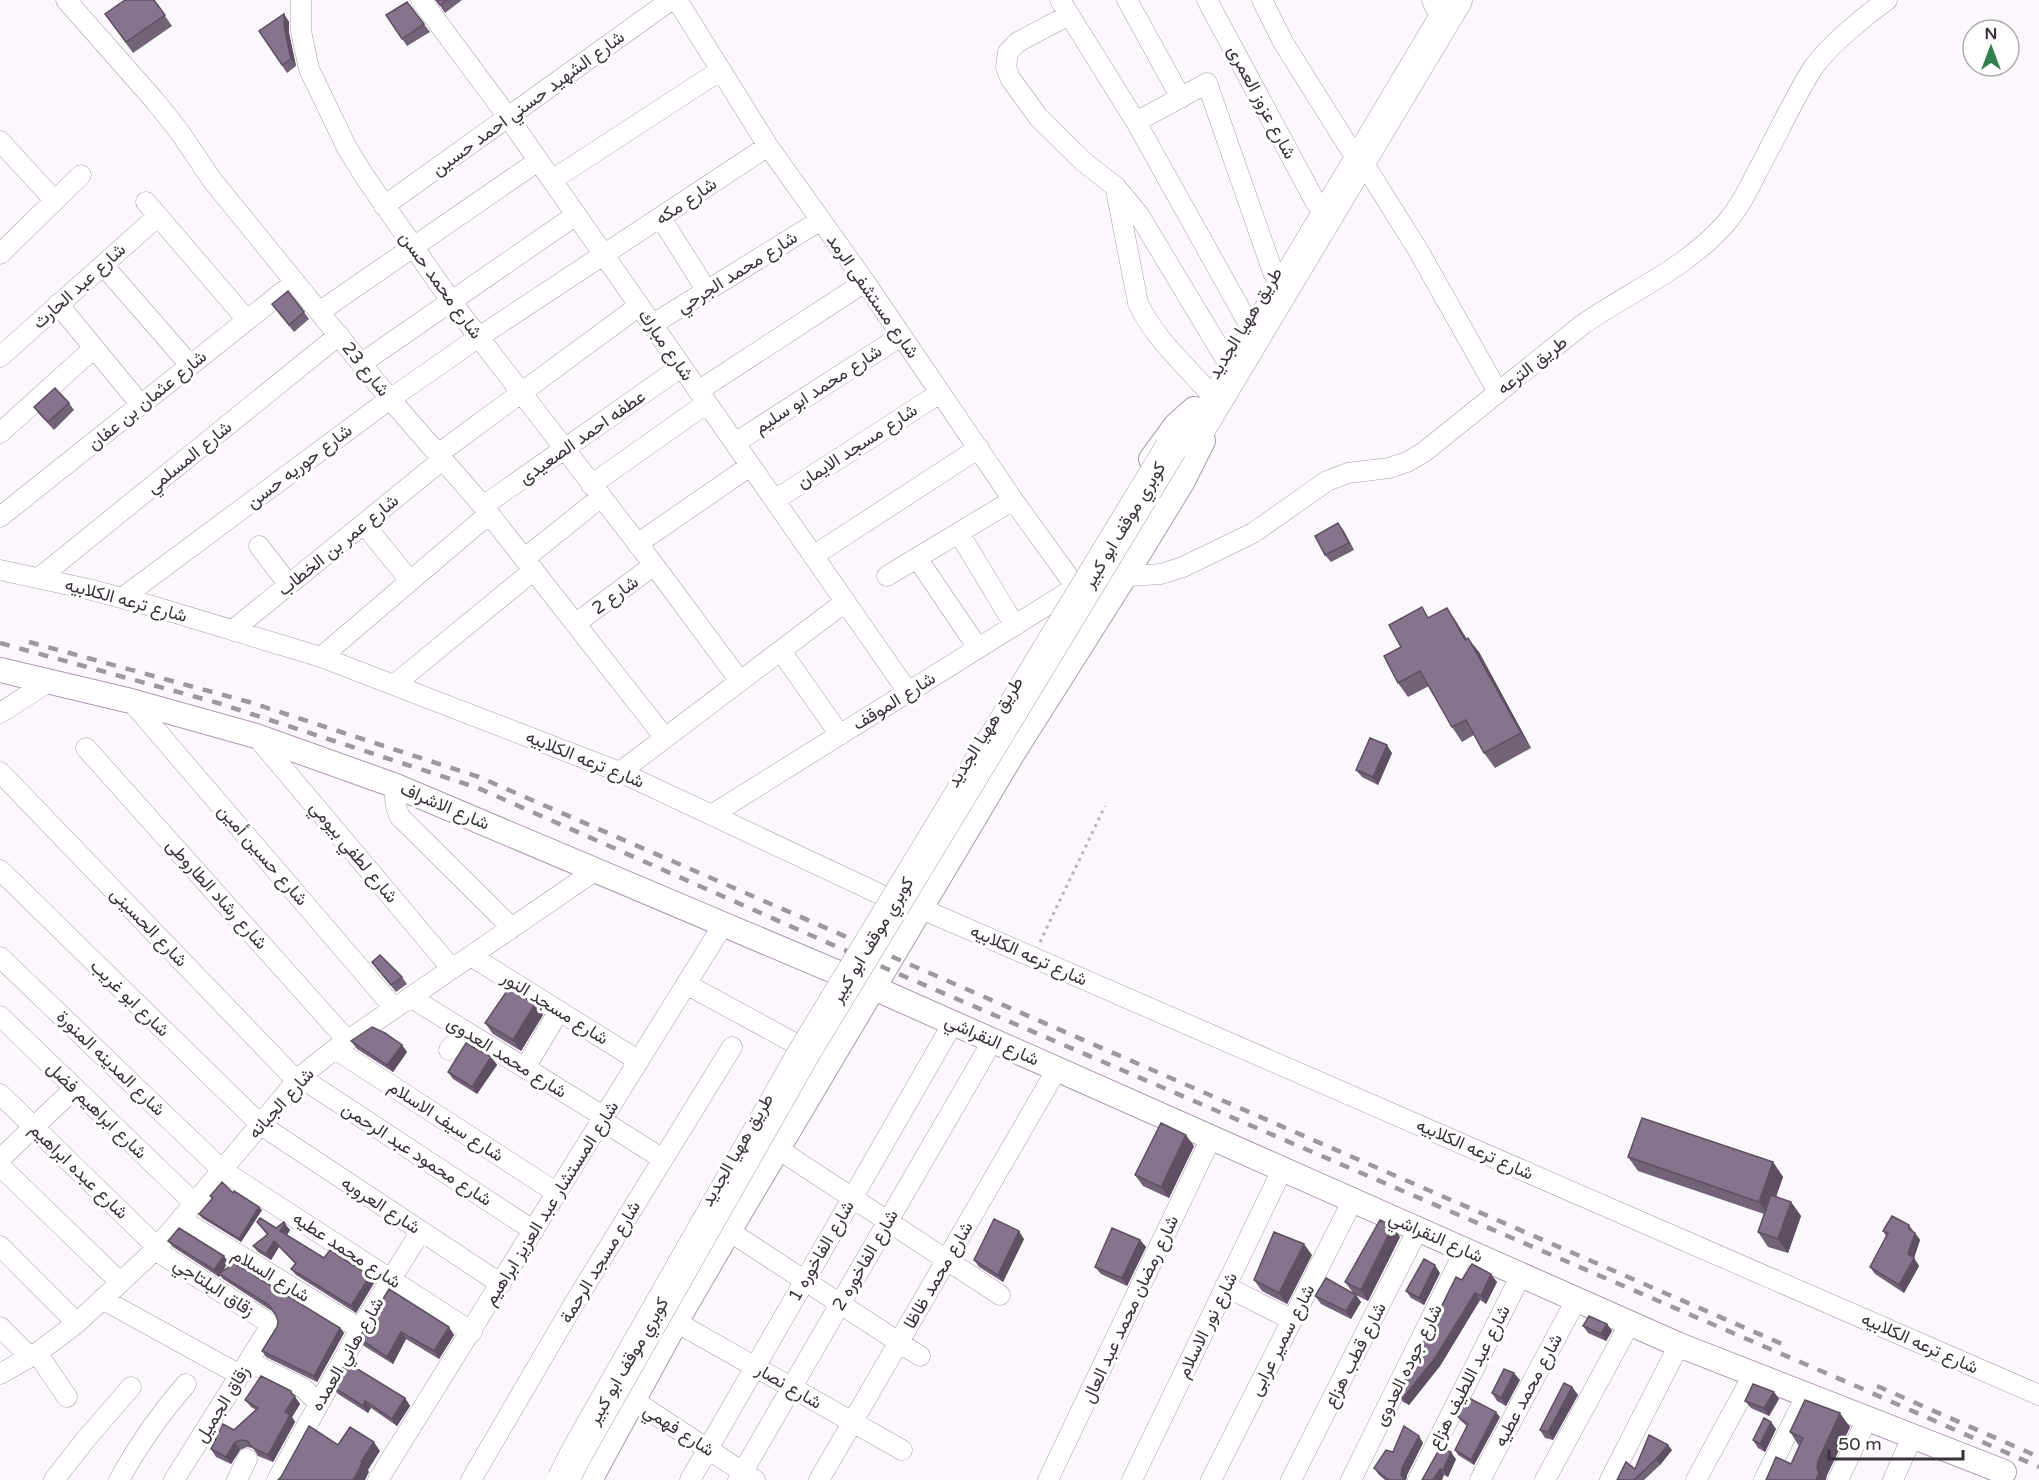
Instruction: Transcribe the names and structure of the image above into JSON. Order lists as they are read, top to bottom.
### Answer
{
  "streets": {
    "main road": ["طريق ههيا الجديد", "كوبري موقف ابو كبير"],
    "street": [
      "شارع عزوز العمرى",
      "شارع الشهيد حسني احمد حسين",
      "شارع مكه",
      "شارع محمد الجرحي",
      "شارع محمد حسن",
      "شارع عبد الحارث",
      "شارع مستشفى الرمد",
      "شارع مبارك",
      "طريق الترعه",
      "شارع 23",
      "شارع محمد ابو سليم",
      "شارع عثمان بن عفان",
      "عطفه احمد الصعيدى",
      "شارع مسجد الايمان",
      "شارع المسلمي",
      "شارع حوريه حسن",
      "شارع عمر بن الخطاب",
      "شارع 2",
      "شارع ترعه الكلابيه",
      "شارع الموقف",
      "شارع الاشراف",
      "شارع لطفي بيومي",
      "شارع حسين أمين",
      "شارع رشاد الطاروطى",
      "شارع الحسينى",
      "شارع ابو غريب",
      "شارع مسجد النور",
      "شارع النقراشي",
      "شارع محمد العدوى",
      "شارع المدينه المنورة",
      "شارع الجبانه",
      "شارع ابراهيم فضل",
      "شارع سيف الاسلام",
      "شارع محمود عبد الرحمن",
      "شارع عبده ابراهيم",
      "شارع المستشار عبد العزيز ابراهيم",
      "شارع العروبه",
      "شارع محمد عطيه",
      "شارع الفاخوره 1",
      "شارع الفاخوره 2",
      "شارع مسجد الرحمة",
      "شارع السلام",
      "شارع محمد ظاظا",
      "زقاق البلتاجي",
      "شارع رمضان محمد عبد العال",
      "شارع نور الاسلام",
      "شارع سمير عرابى",
      "شارع هاني العمده",
      "شارع قطب هزاع",
      "شارع جوده العدوى",
      "شارع عبد اللطيف هزاع",
      "شارع نصار",
      "زقاق الجميل",
      "شارع فهمي"
    ]
  },
  "crossings": [
    ["شارع عزوز العمرى", "طريق ههيا الجديد"],
    ["شارع الشهيد حسني احمد حسين", "شارع محمد حسن"],
    ["شارع الشهيد حسني احمد حسين", "شارع مبارك"],
    ["شارع مكه", "شارع مستشفى الرمد"],
    ["شارع مكه", "شارع مبارك"],
    ["شارع محمد الجرحي", "شارع مستشفى الرمد"],
    ["شارع محمد الجرحي", "شارع مبارك"],
    ["شارع محمد حسن", "عطفه احمد الصعيدى"],
    ["شارع محمد حسن", "شارع حوريه حسن"],
    ["شارع محمد حسن", "شارع عمر بن الخطاب"],
    ["شارع محمد حسن", "شارع 2"],
    ["شارع عبد الحارث", "شارع عثمان بن عفان"],
    ["شارع مستشفى الرمد", "طريق ههيا الجديد"],
    ["شارع مستشفى الرمد", "طريق الترعه"],
    ["شارع مستشفى الرمد", "شارع محمد ابو سليم"],
    ["شارع مستشفى الرمد", "شارع مسجد الايمان"],
    ["شارع مستشفى الرمد", "شارع الموقف"],
    ["طريق ههيا الجديد", "طريق الترعه"],
    ["طريق ههيا الجديد", "كوبري موقف ابو كبير"],
    ["طريق ههيا الجديد", "شارع ترعه الكلابيه"],
    ["طريق ههيا الجديد", "شارع الموقف"],
    ["طريق ههيا الجديد", "شارع الاشراف"],
    ["طريق ههيا الجديد", "شارع النقراشي"],
    ["طريق ههيا الجديد", "شارع نصار"],
    ["طريق ههيا الجديد", "شارع فهمي"],
    ["شارع مبارك", "شارع محمد ابو سليم"],
    ["شارع مبارك", "عطفه احمد الصعيدى"],
    ["شارع مبارك", "شارع مسجد الايمان"],
    ["شارع مبارك", "شارع عمر بن الخطاب"],
    ["شارع مبارك", "شارع الموقف"],
    ["طريق الترعه", "شارع الموقف"],
    ["شارع 23", "شارع عثمان بن عفان"],
    ["شارع 23", "عطفه احمد الصعيدى"],
    ["شارع 23", "شارع المسلمي"],
    ["شارع 23", "شارع حوريه حسن"],
    ["شارع 23", "شارع عمر بن الخطاب"],
    ["شارع 23", "شارع 2"],
    ["عطفه احمد الصعيدى", "شارع ترعه الكلابيه"],
    ["شارع المسلمي", "شارع ترعه الكلابيه"],
    ["شارع حوريه حسن", "شارع ترعه الكلابيه"],
    ["شارع عمر بن الخطاب", "شارع ترعه الكلابيه"],
    ["شارع ترعه الكلابيه", "شارع الموقف"],
    ["شارع الاشراف", "شارع لطفي بيومي"],
    ["شارع الاشراف", "شارع حسين أمين"],
    ["شارع الاشراف", "شارع النقراشي"],
    ["شارع الاشراف", "شارع الجبانه"],
    ["شارع الاشراف", "شارع المستشار عبد العزيز ابراهيم"],
    ["شارع لطفي بيومي", "شارع الجبانه"],
    ["شارع حسين أمين", "شارع محمد العدوى"],
    ["شارع حسين أمين", "شارع الجبانه"],
    ["شارع رشاد الطاروطى", "شارع الجبانه"],
    ["شارع رشاد الطاروطى", "شارع سيف الاسلام"],
    ["شارع الحسينى", "شارع الجبانه"],
    ["شارع الحسينى", "شارع محمود عبد الرحمن"],
    ["شارع ابو غريب", "شارع الجبانه"],
    ["شارع ابو غريب", "شارع العروبه"],
    ["شارع مسجد النور", "شارع الجبانه"],
    ["شارع مسجد النور", "شارع المستشار عبد العزيز ابراهيم"],
    ["شارع النقراشي", "شارع محمد عطيه"],
    ["شارع النقراشي", "شارع الفاخوره 1"],
    ["شارع النقراشي", "شارع الفاخوره 2"],
    ["شارع النقراشي", "شارع محمد ظاظا"],
    ["شارع النقراشي", "شارع رمضان محمد عبد العال"],
    ["شارع النقراشي", "شارع نور الاسلام"],
    ["شارع النقراشي", "شارع سمير عرابى"],
    ["شارع النقراشي", "شارع قطب هزاع"],
    ["شارع النقراشي", "شارع جوده العدوى"],
    ["شارع النقراشي", "شارع عبد اللطيف هزاع"],
    ["شارع محمد العدوى", "شارع الجبانه"],
    ["شارع محمد العدوى", "شارع المستشار عبد العزيز ابراهيم"],
    ["شارع محمد العدوى", "شارع مسجد الرحمة"],
    ["شارع المدينه المنورة", "شارع الجبانه"],
    ["شارع المدينه المنورة", "شارع محمد عطيه"],
    ["شارع الجبانه", "شارع ابراهيم فضل"],
    ["شارع الجبانه", "شارع سيف الاسلام"],
    ["شارع الجبانه", "شارع محمود عبد الرحمن"],
    ["شارع الجبانه", "شارع عبده ابراهيم"],
    ["شارع الجبانه", "شارع العروبه"],
    ["شارع الجبانه", "شارع محمد عطيه"],
    ["شارع الجبانه", "شارع السلام"],
    ["شارع الجبانه", "زقاق البلتاجي"],
    ["شارع سيف الاسلام", "شارع المستشار عبد العزيز ابراهيم"],
    ["شارع محمود عبد الرحمن", "شارع المستشار عبد العزيز ابراهيم"],
    ["شارع عبده ابراهيم", "زقاق البلتاجي"],
    ["شارع المستشار عبد العزيز ابراهيم", "شارع العروبه"],
    ["شارع المستشار عبد العزيز ابراهيم", "شارع محمد عطيه"],
    ["شارع العروبه", "شارع هاني العمده"],
    ["شارع محمد عطيه", "شارع هاني العمده"],
    ["شارع الفاخوره 1", "شارع نصار"],
    ["شارع الفاخوره 1", "شارع فهمي"],
    ["شارع الفاخوره 2", "شارع نصار"],
    ["شارع الفاخوره 2", "شارع فهمي"],
    ["شارع السلام", "شارع هاني العمده"],
    ["شارع محمد ظاظا", "شارع نصار"],
    ["زقاق البلتاجي", "زقاق الجميل"]
  ],
  "scale_bar": "50 m",
  "north": "top"
}
